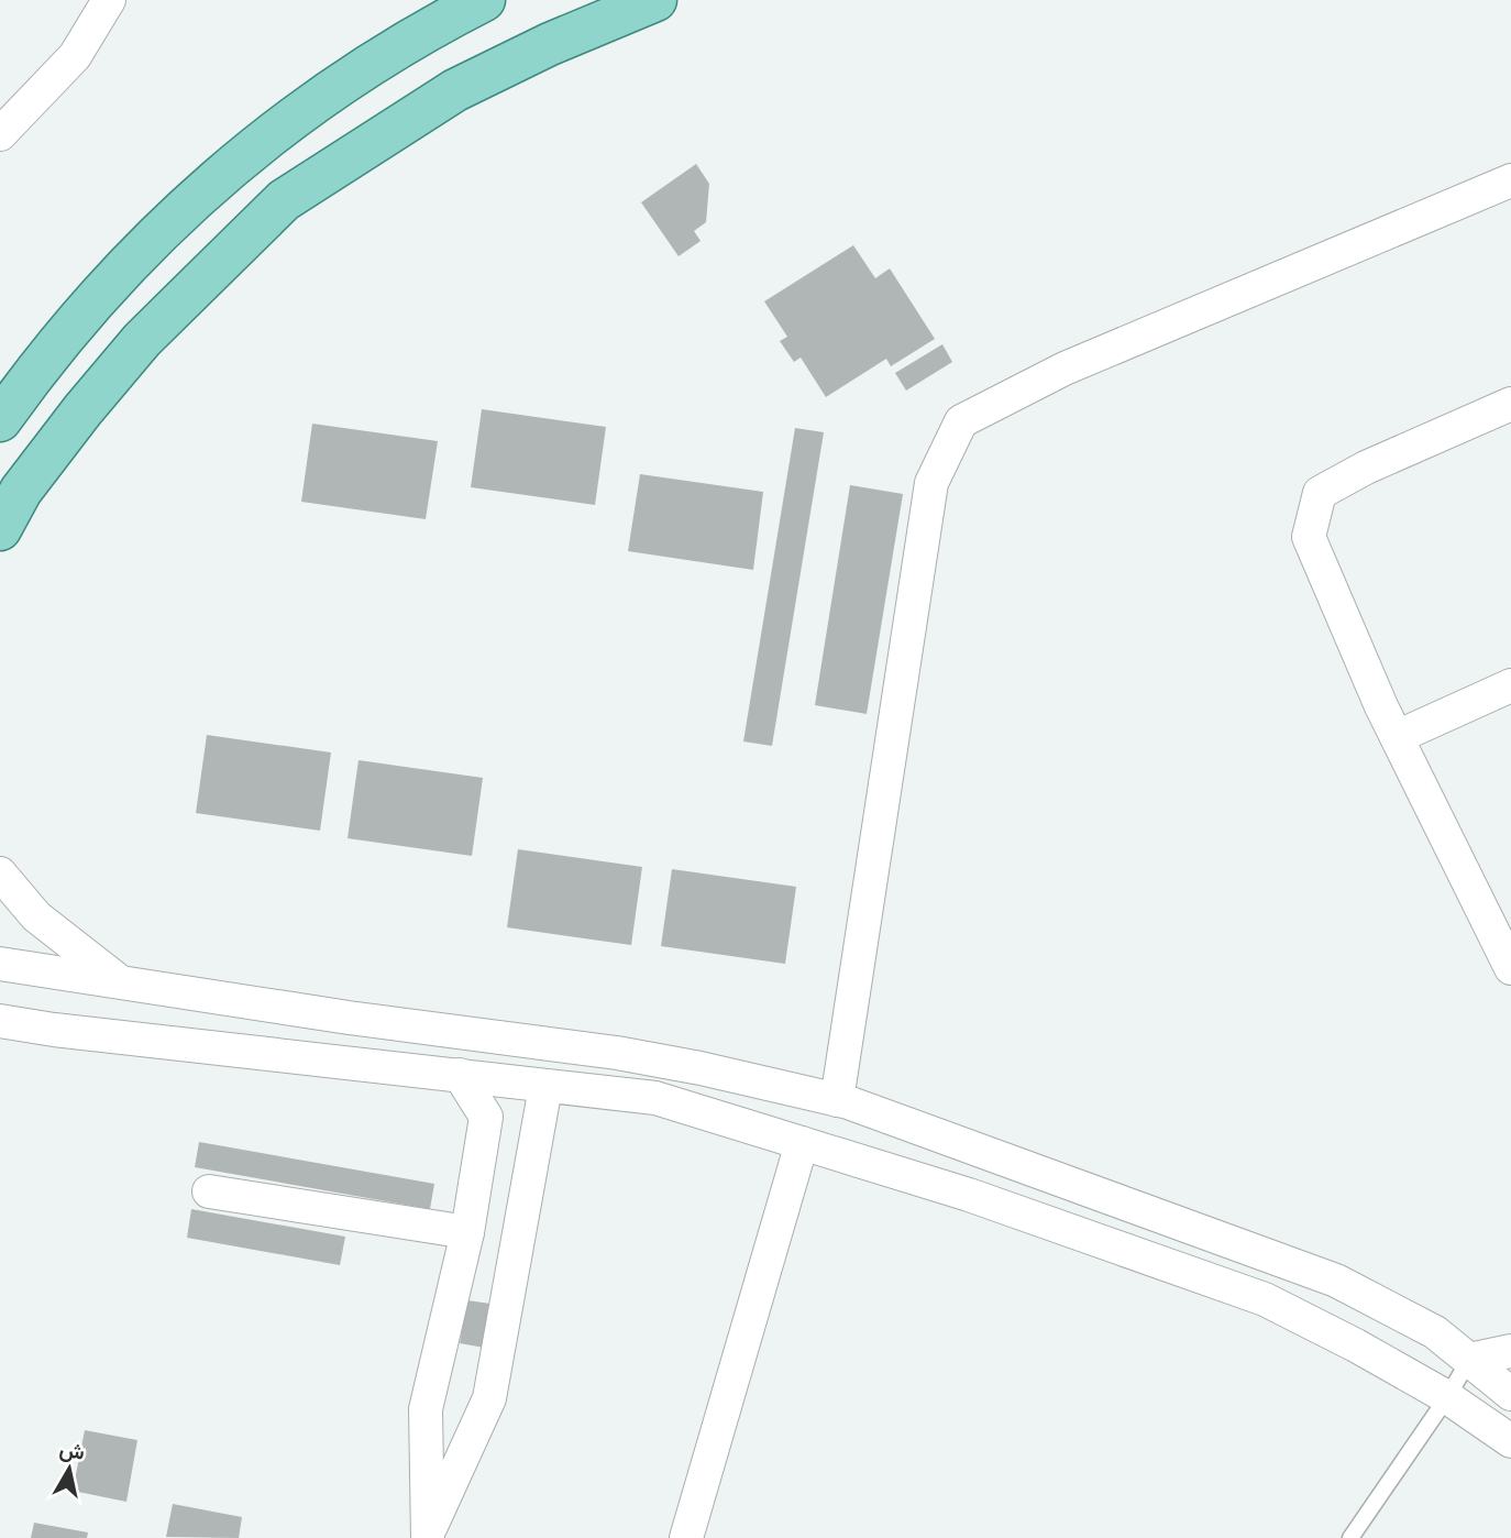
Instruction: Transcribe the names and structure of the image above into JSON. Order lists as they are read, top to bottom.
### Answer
{
  "north": "top"
}
